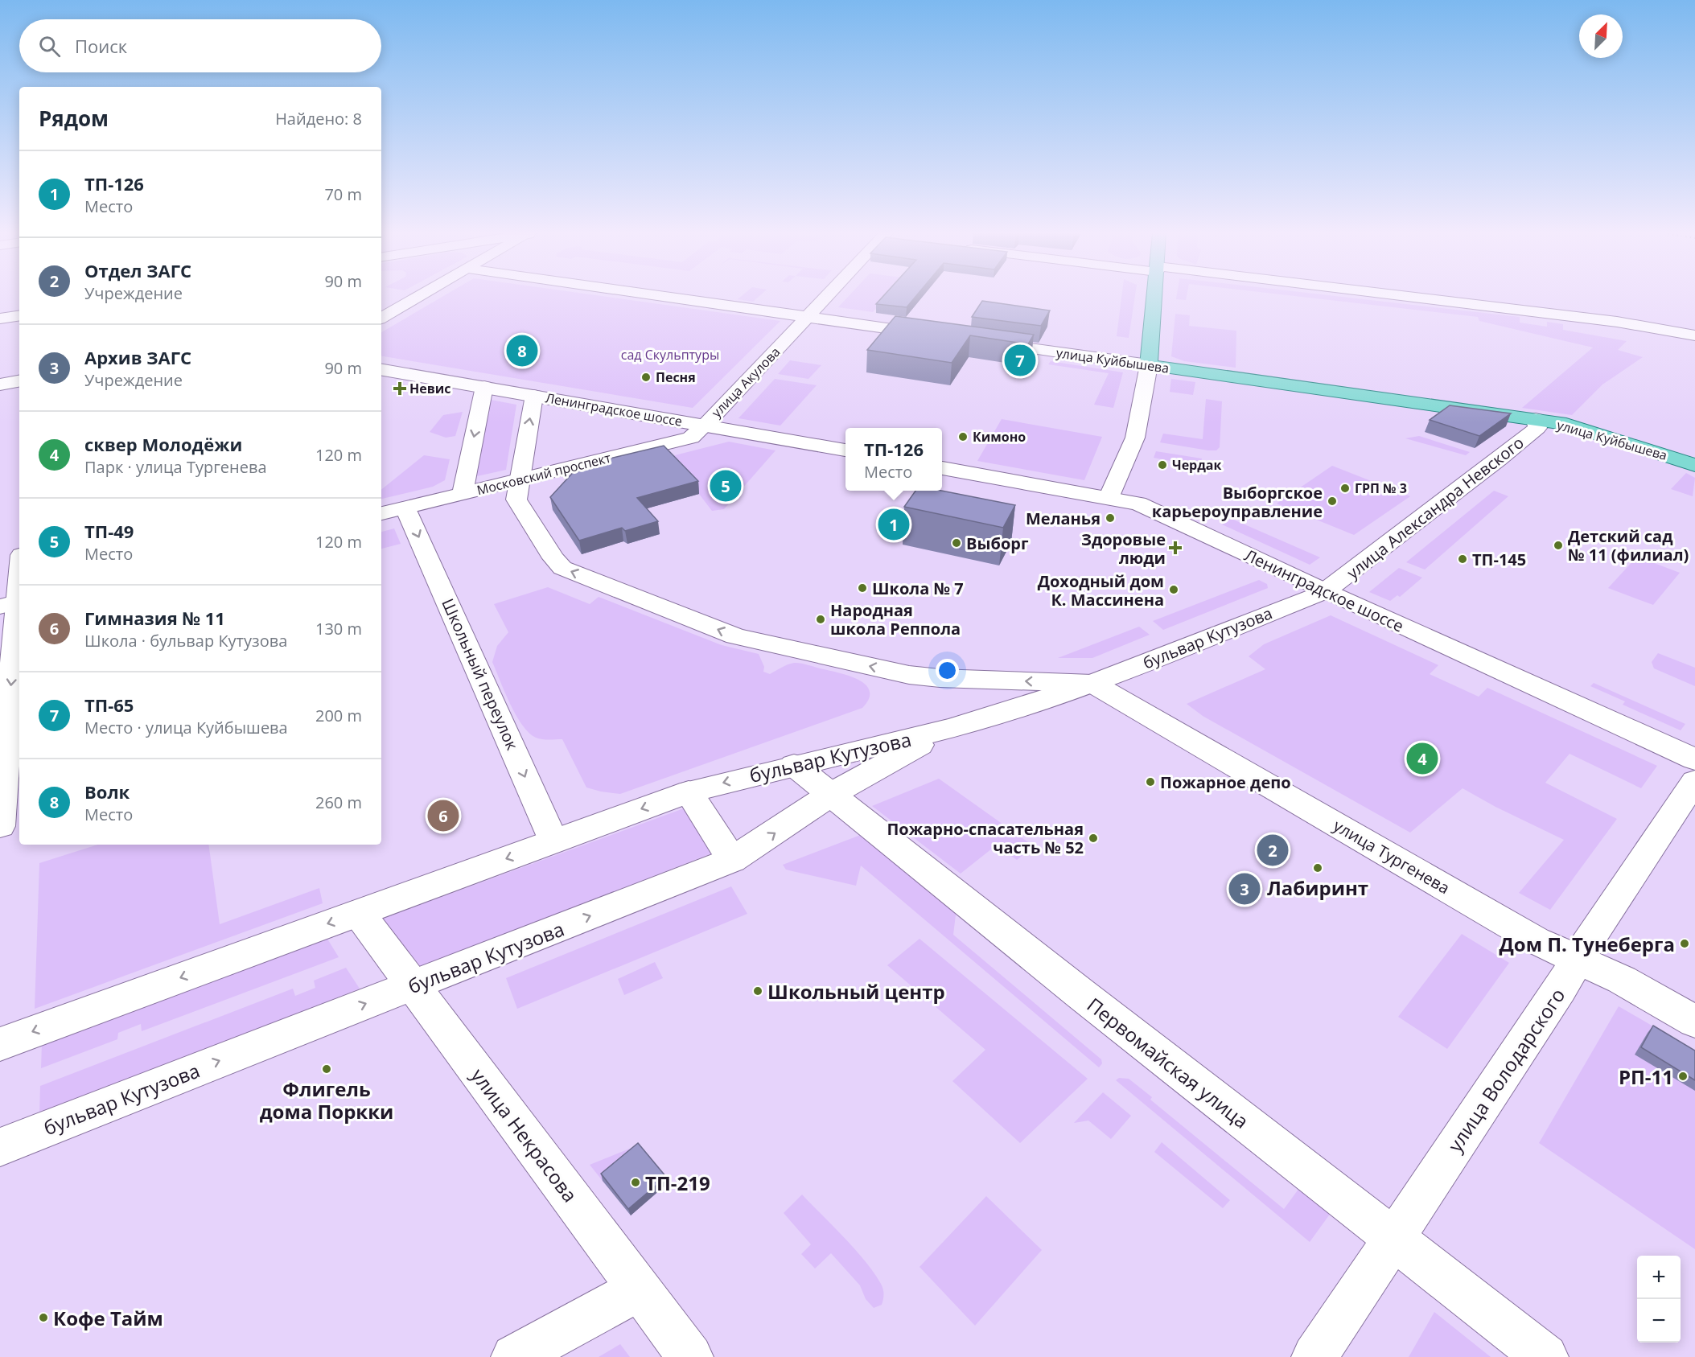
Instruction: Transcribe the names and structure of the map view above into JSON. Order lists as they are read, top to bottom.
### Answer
{
  "streets": {
    "main road": ["улица Куйбышева"],
    "street": [
      "улица Акулова",
      "Ленинградское шоссе",
      "Московский проспект",
      "улица Александра Невского",
      "бульвар Кутузова",
      "Школьный переулок",
      "улица Тургенева",
      "Первомайская улица",
      "улица Володарского",
      "улица Некрасова"
    ]
  },
  "crossings": [
    ["улица Куйбышева", "улица Александра Невского"],
    ["улица Акулова", "Ленинградское шоссе"],
    ["улица Акулова", "Московский проспект"],
    ["Ленинградское шоссе", "Московский проспект"],
    ["Ленинградское шоссе", "улица Александра Невского"],
    ["Ленинградское шоссе", "бульвар Кутузова"],
    ["Московский проспект", "Школьный переулок"],
    ["улица Александра Невского", "бульвар Кутузова"],
    ["бульвар Кутузова", "Школьный переулок"],
    ["бульвар Кутузова", "улица Тургенева"],
    ["бульвар Кутузова", "Первомайская улица"],
    ["бульвар Кутузова", "улица Некрасова"],
    ["улица Тургенева", "улица Володарского"],
    ["Первомайская улица", "улица Володарского"]
  ],
  "one_way": ["Школьный переулок"],
  "parks": ["сад Скульптуры"],
  "places": {
    "other": [
      "Песня",
      "Кимоно",
      "Чердак",
      "ГРП № 3",
      "Выборгское карьероуправление",
      "Меланья",
      "Выборг",
      "Детский сад № 11 (филиал)",
      "ТП-145",
      "Школа № 7",
      "Доходный дом К. Массинена",
      "Народная школа Реппола",
      "Пожарное депо",
      "Пожарно-спасательная часть № 52",
      "Лабиринт",
      "Дом П. Тунеберга",
      "Школьный центр",
      "Флигель дома Поркки",
      "РП-11",
      "ТП-219",
      "Кофе Тайм"
    ],
    "health": ["Невис", "Здоровые люди"]
  },
  "north": "top right",
  "page": {
    "search": "Поиск",
    "heading": ["Рядом", "Найдено: 8"],
    "list": [
      {
        "mark": "1",
        "name": "ТП-126",
        "note": "Место",
        "value": "70 m"
      },
      {
        "mark": "2",
        "name": "Отдел ЗАГС",
        "note": "Учреждение",
        "value": "90 m"
      },
      {
        "mark": "3",
        "name": "Архив ЗАГС",
        "note": "Учреждение",
        "value": "90 m"
      },
      {
        "mark": "4",
        "name": "сквер Молодёжи",
        "note": "Парк · улица Тургенева",
        "value": "120 m"
      },
      {
        "mark": "5",
        "name": "ТП-49",
        "note": "Место",
        "value": "120 m"
      },
      {
        "mark": "6",
        "name": "Гимназия № 11",
        "note": "Школа · бульвар Кутузова",
        "value": "130 m"
      },
      {
        "mark": "7",
        "name": "ТП-65",
        "note": "Место · улица Куйбышева",
        "value": "200 m"
      },
      {
        "mark": "8",
        "name": "Волк",
        "note": "Место",
        "value": "260 m"
      }
    ],
    "pins": [
      "8",
      "7",
      "5",
      "1",
      "4",
      "6",
      "2",
      "3"
    ],
    "popup": ["ТП-126", "Место"],
    "map_buttons": ["+", "−"]
  }
}
